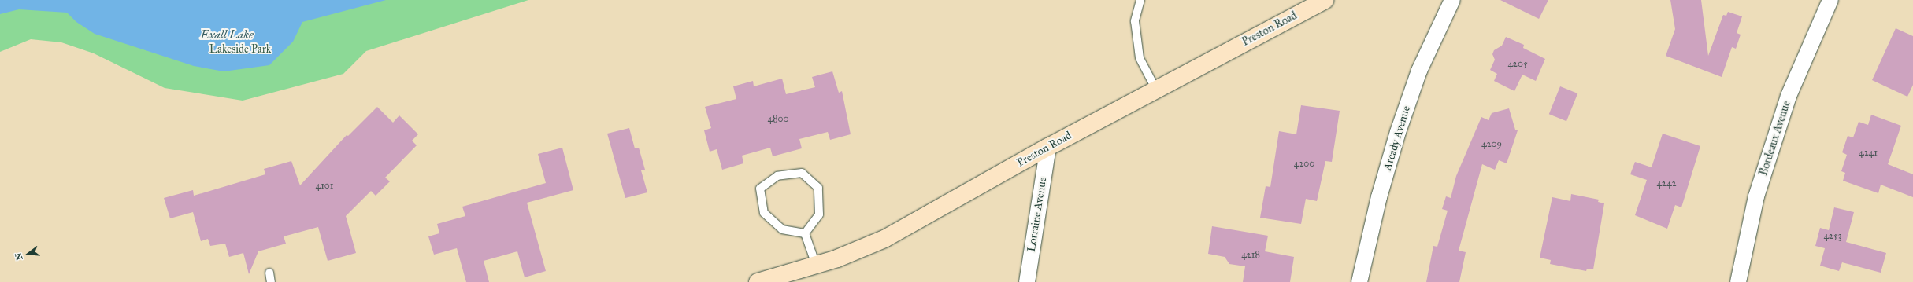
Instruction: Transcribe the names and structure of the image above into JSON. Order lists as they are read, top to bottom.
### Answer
{
  "streets": {
    "main road": ["Preston Road"],
    "street": ["Arcady Avenue", "Bordeaux Avenue", "Lorraine Avenue"]
  },
  "crossings": [
    ["Preston Road", "Lorraine Avenue"]
  ],
  "water": ["Exall Lake"],
  "parks": ["Lakeside Park"],
  "house_numbers": [
    "4205",
    "4800",
    "4209",
    "4241",
    "4200",
    "4242",
    "4101",
    "4253",
    "4218"
  ],
  "north": "left"
}
